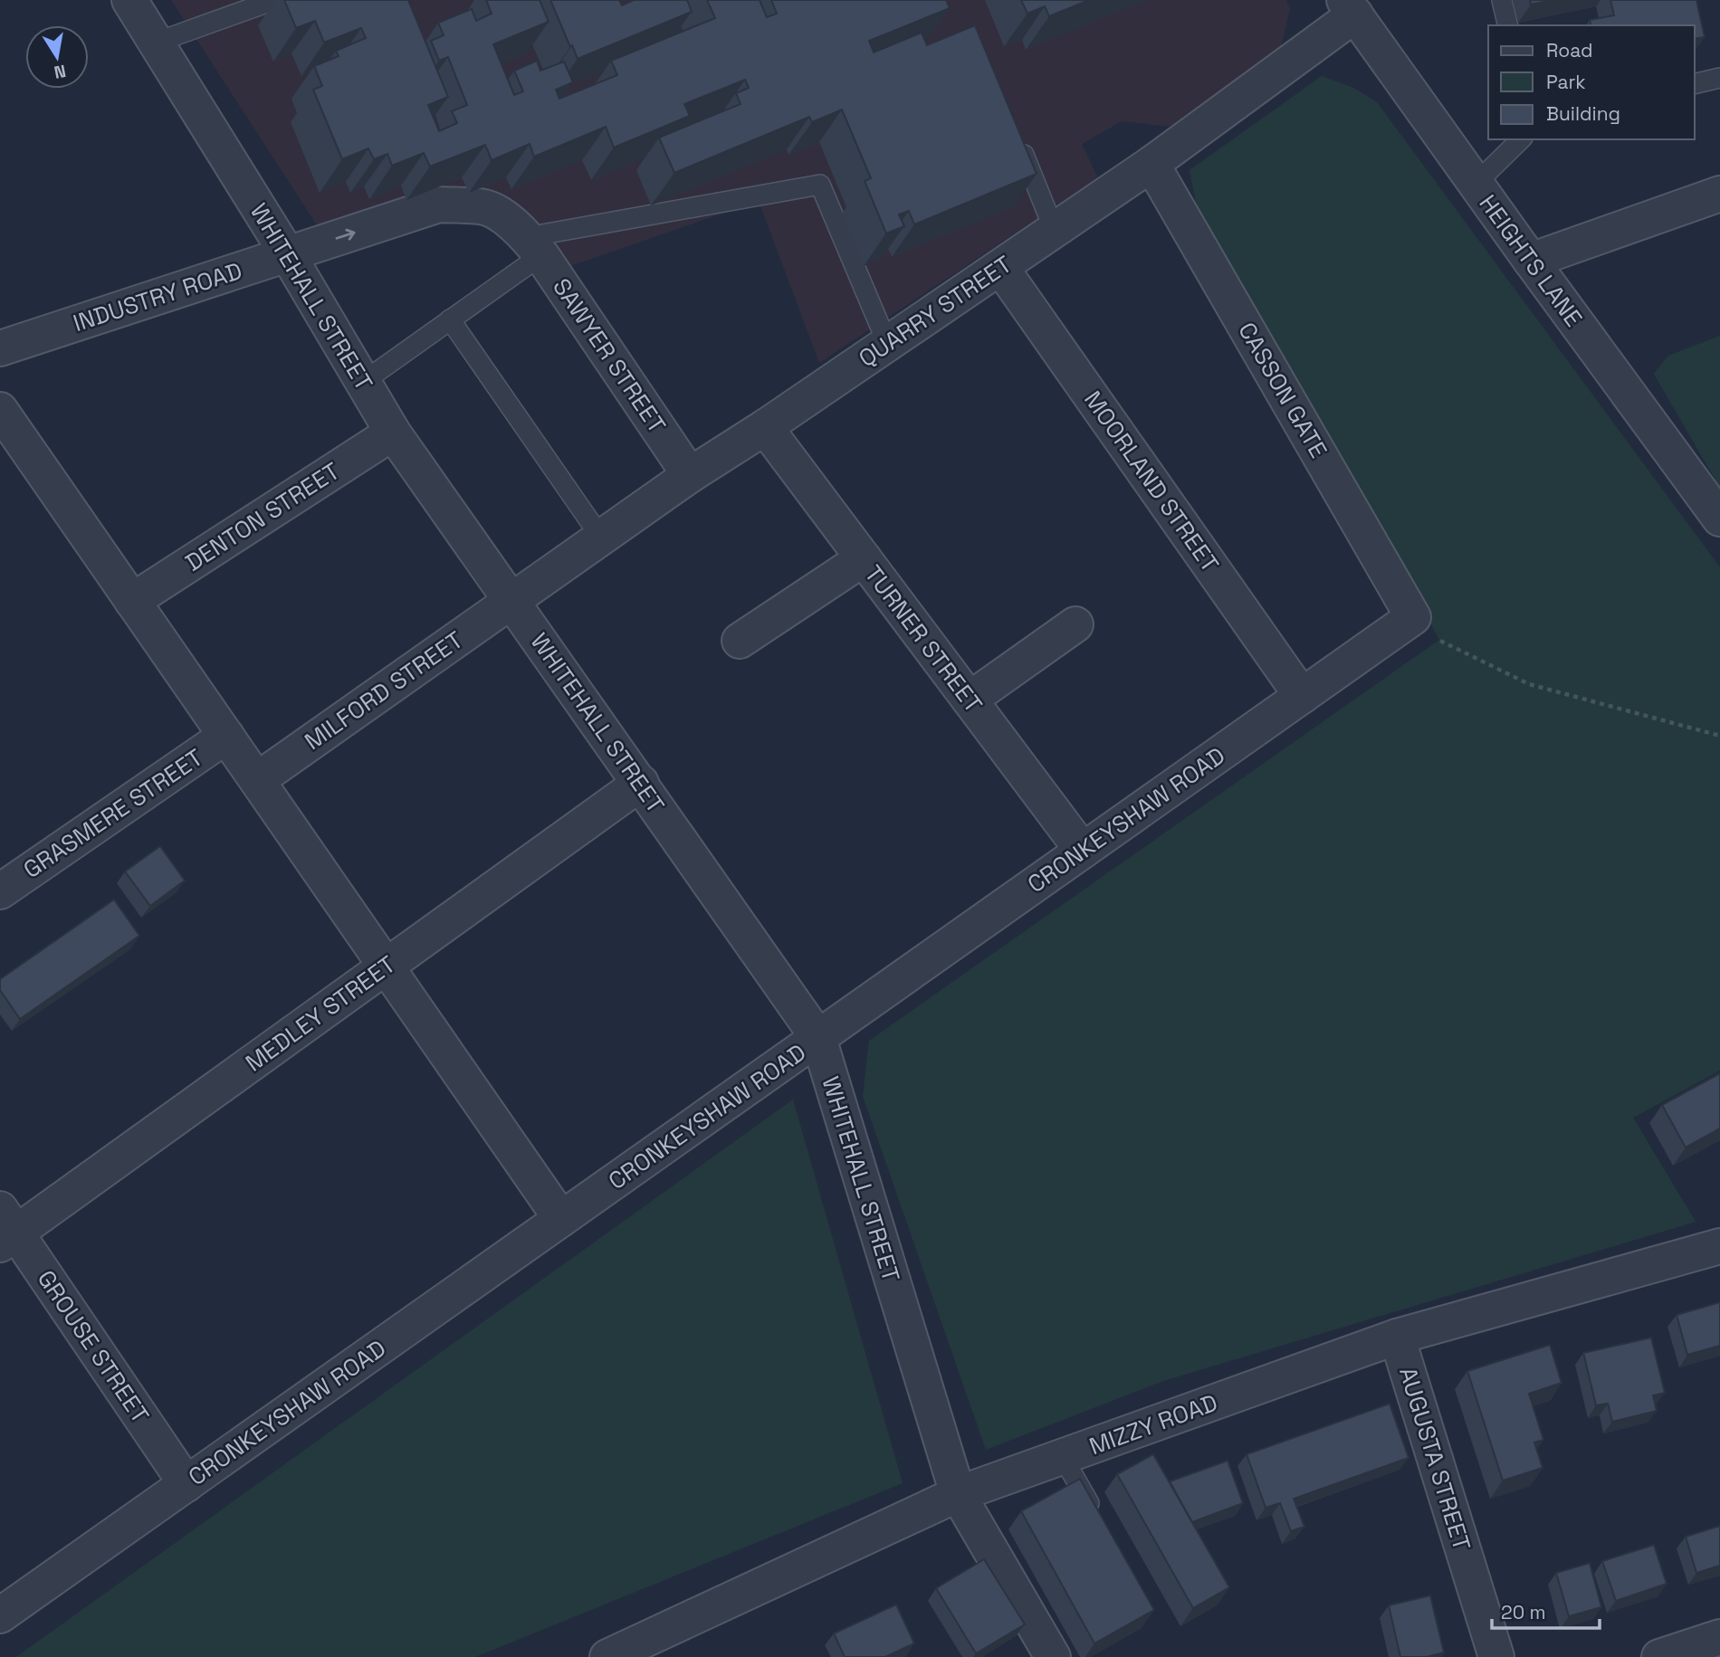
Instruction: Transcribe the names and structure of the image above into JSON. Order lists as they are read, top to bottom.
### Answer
{
  "streets": {
    "street": [
      "HEIGHTS LANE",
      "INDUSTRY ROAD",
      "WHITEHALL STREET",
      "QUARRY STREET",
      "SAWYER STREET",
      "CASSON GATE",
      "MOORLAND STREET",
      "DENTON STREET",
      "TURNER STREET",
      "MILFORD STREET",
      "GRASMERE STREET",
      "CRONKEYSHAW ROAD",
      "MEDLEY STREET",
      "GROUSE STREET",
      "MIZZY ROAD",
      "AUGUSTA STREET"
    ]
  },
  "crossings": [
    ["HEIGHTS LANE", "QUARRY STREET"],
    ["INDUSTRY ROAD", "WHITEHALL STREET"],
    ["INDUSTRY ROAD", "SAWYER STREET"],
    ["WHITEHALL STREET", "QUARRY STREET"],
    ["WHITEHALL STREET", "DENTON STREET"],
    ["WHITEHALL STREET", "MILFORD STREET"],
    ["WHITEHALL STREET", "CRONKEYSHAW ROAD"],
    ["WHITEHALL STREET", "MEDLEY STREET"],
    ["WHITEHALL STREET", "MIZZY ROAD"],
    ["QUARRY STREET", "SAWYER STREET"],
    ["QUARRY STREET", "CASSON GATE"],
    ["QUARRY STREET", "MOORLAND STREET"],
    ["QUARRY STREET", "TURNER STREET"],
    ["QUARRY STREET", "MILFORD STREET"],
    ["CASSON GATE", "CRONKEYSHAW ROAD"],
    ["MOORLAND STREET", "CRONKEYSHAW ROAD"],
    ["TURNER STREET", "CRONKEYSHAW ROAD"],
    ["CRONKEYSHAW ROAD", "GROUSE STREET"],
    ["MEDLEY STREET", "GROUSE STREET"],
    ["MIZZY ROAD", "AUGUSTA STREET"]
  ],
  "one_way": ["INDUSTRY ROAD"],
  "legend": ["Road", "Park", "Building"],
  "scale_bar": "20 m",
  "north": "bottom"
}
